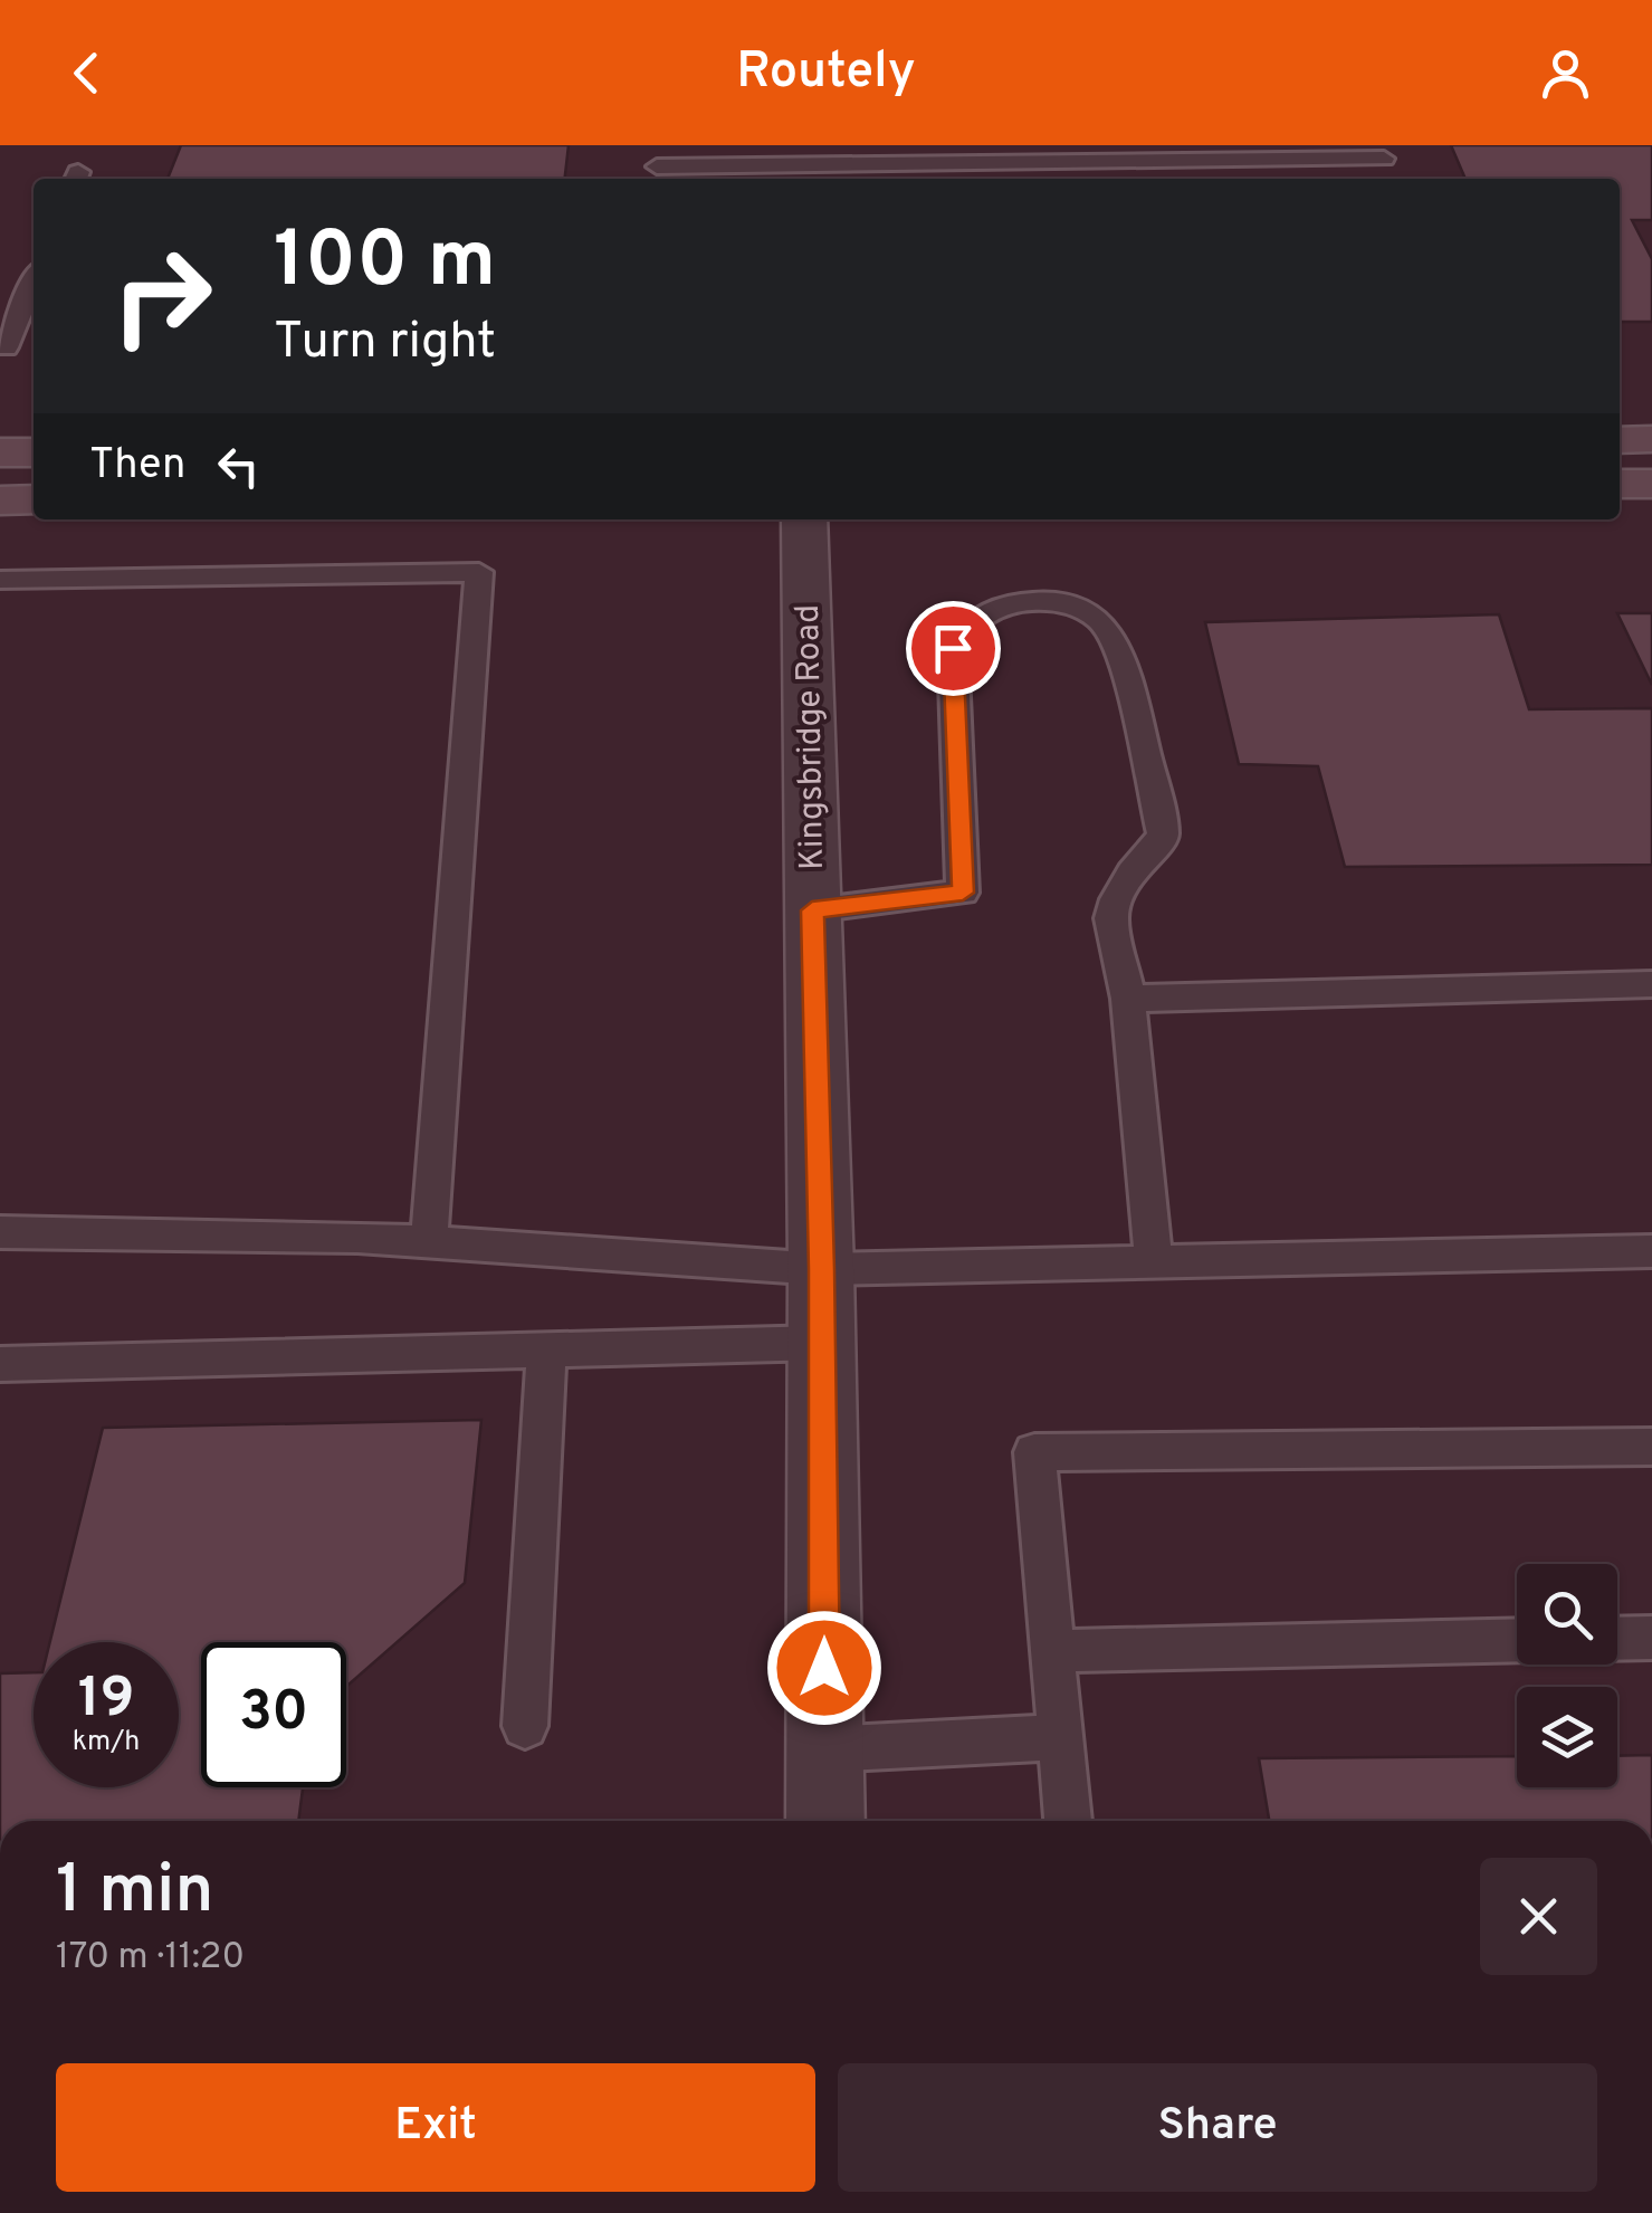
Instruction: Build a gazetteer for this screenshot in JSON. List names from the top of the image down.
{
  "streets": {
    "street": ["Kingsbridge Road"]
  },
  "page": {
    "header": "Routely",
    "turn": ["100 m", "Turn right"],
    "then": "Then",
    "speed": "19 km/h",
    "limit": "30",
    "heading": ["1 min", "170 m · 11:20"],
    "buttons": ["Exit", "Share"]
  }
}
